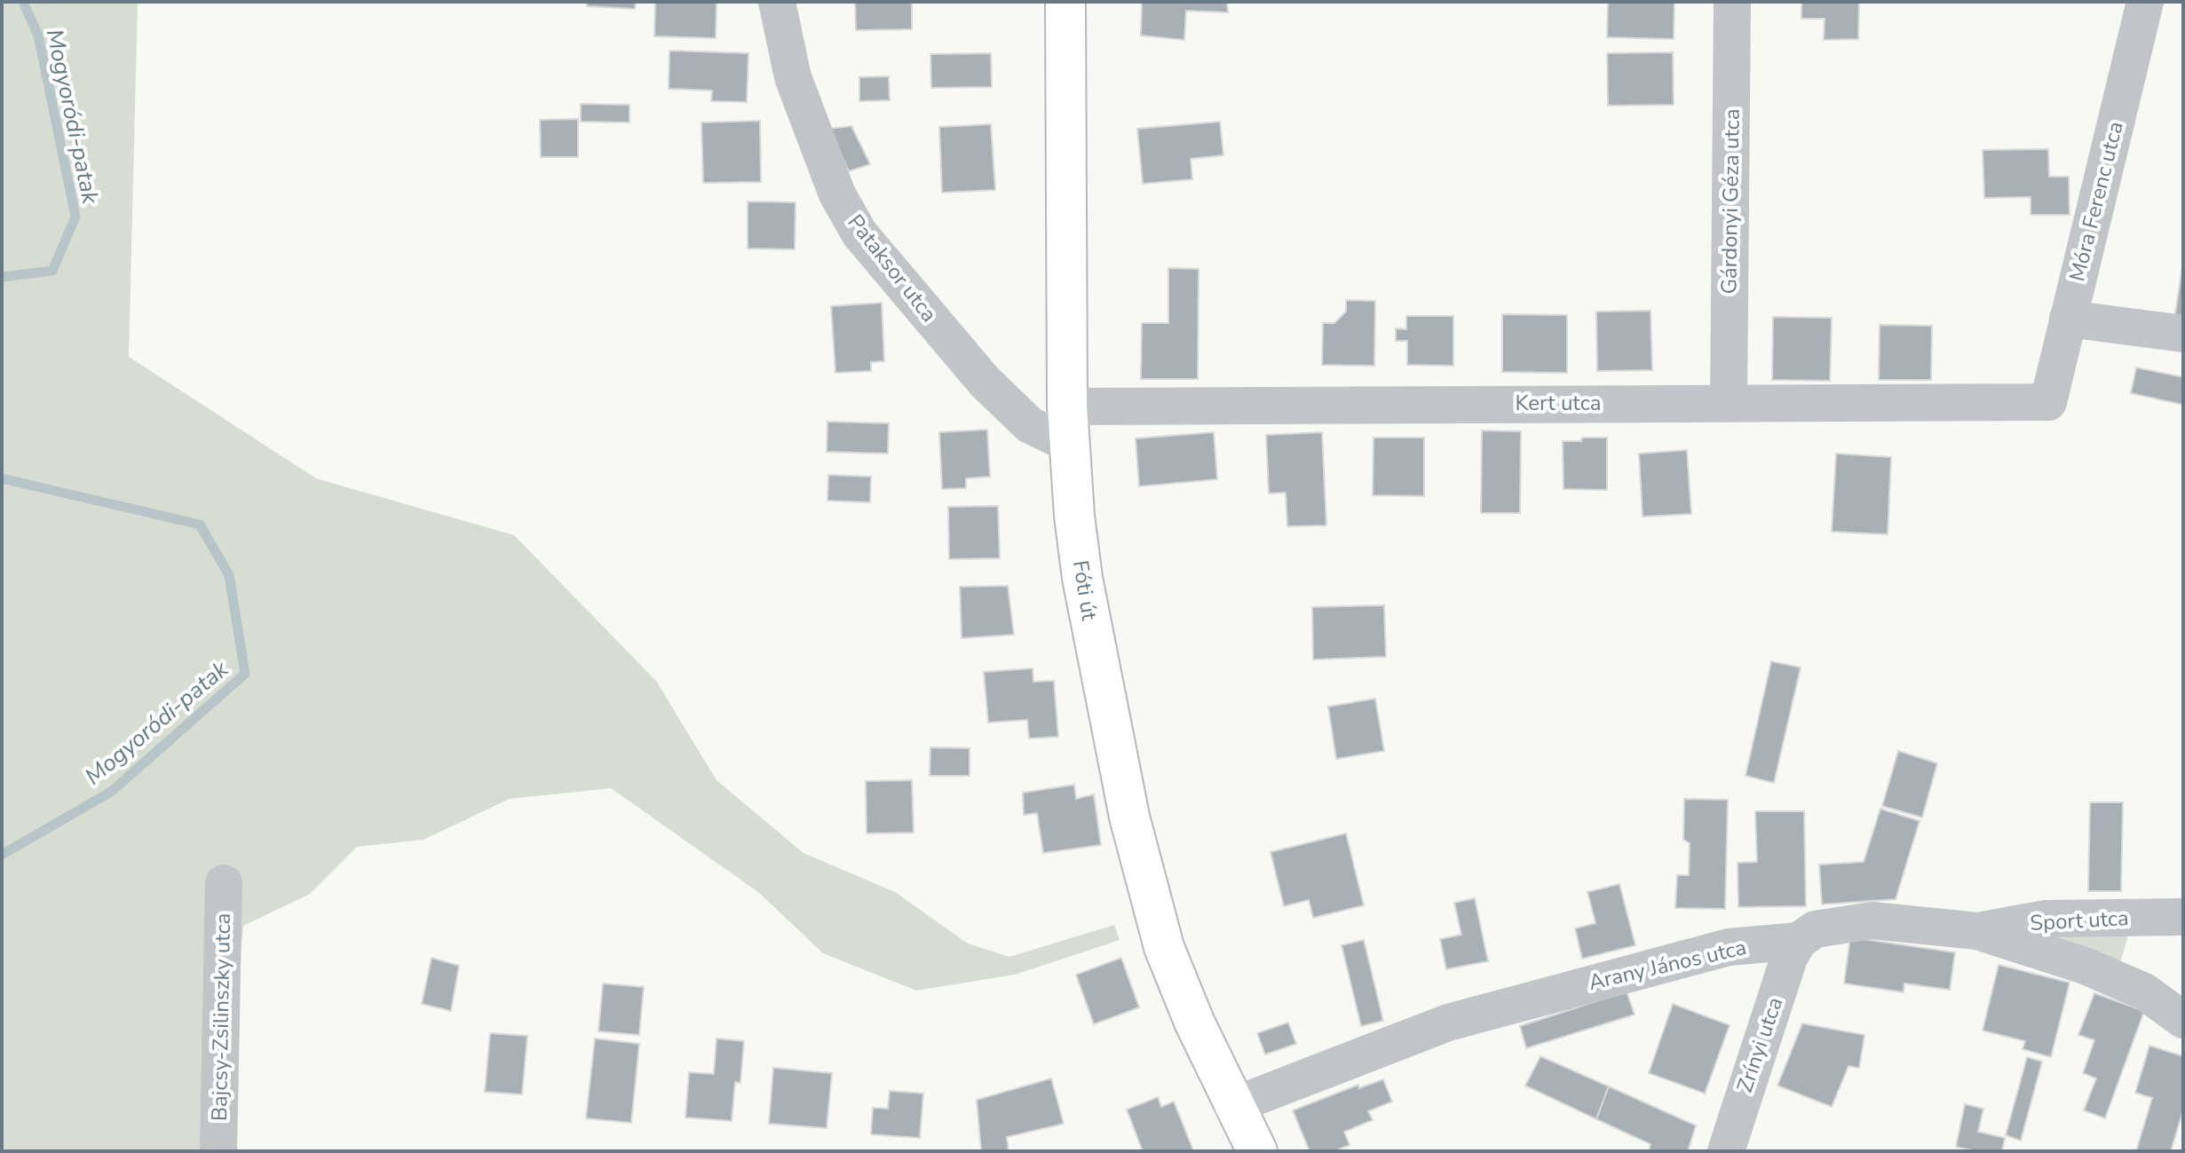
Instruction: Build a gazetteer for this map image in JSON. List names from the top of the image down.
{
  "streets": {
    "main road": ["Fóti út"],
    "street": [
      "Gárdonyi Géza utca",
      "Móra Ferenc utca",
      "Pataksor utca",
      "Kert utca",
      "Sport utca",
      "Arany János utca",
      "Bajcsy-Zsilinszky utca",
      "Zrínyi utca"
    ]
  },
  "crossings": [
    ["Gárdonyi Géza utca", "Kert utca"],
    ["Móra Ferenc utca", "Kert utca"],
    ["Pataksor utca", "Kert utca"],
    ["Pataksor utca", "Fóti út"],
    ["Kert utca", "Fóti út"],
    ["Fóti út", "Arany János utca"],
    ["Sport utca", "Arany János utca"],
    ["Arany János utca", "Zrínyi utca"]
  ],
  "water": ["Mogyoródi-patak"]
}
